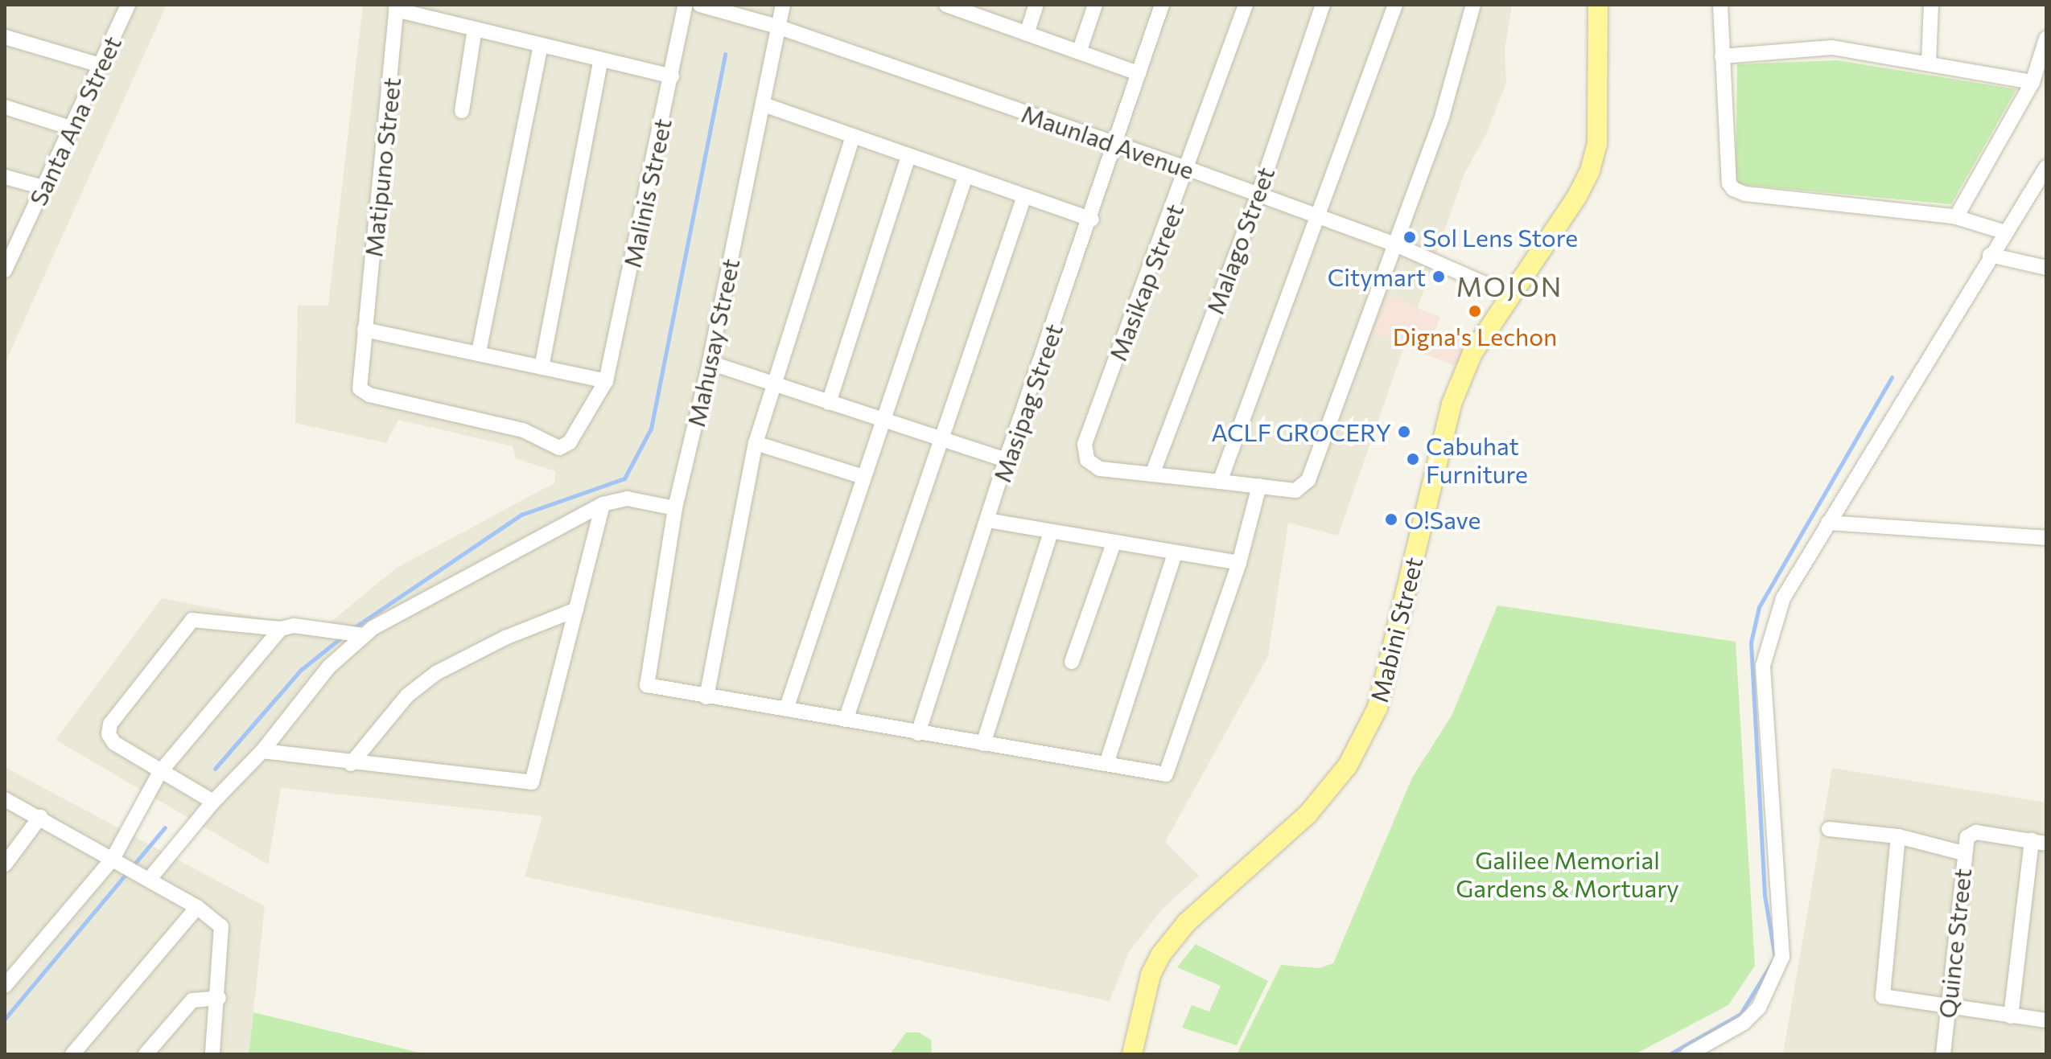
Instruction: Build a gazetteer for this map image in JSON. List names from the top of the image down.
{
  "streets": {
    "main road": ["Mabini Street"],
    "street": [
      "Santa Ana Street",
      "Maunlad Avenue",
      "Matipuno Street",
      "Malinis Street",
      "Malago Street",
      "Masikap Street",
      "Mahusay Street",
      "Masipag Street",
      "Quince Street"
    ]
  },
  "crossings": [
    ["Maunlad Avenue", "Malago Street"],
    ["Maunlad Avenue", "Masikap Street"],
    ["Maunlad Avenue", "Mahusay Street"],
    ["Maunlad Avenue", "Masipag Street"],
    ["Maunlad Avenue", "Mabini Street"],
    ["Matipuno Street", "Malinis Street"],
    ["Malago Street", "Masikap Street"]
  ],
  "districts": ["MOJON"],
  "parks": ["Galilee Memorial Gardens & Mortuary"],
  "places": [
    "Sol Lens Store",
    "Citymart",
    "Digna's Lechon",
    "ACLF GROCERY",
    "Cabuhat Furniture",
    "O!Save"
  ]
}
